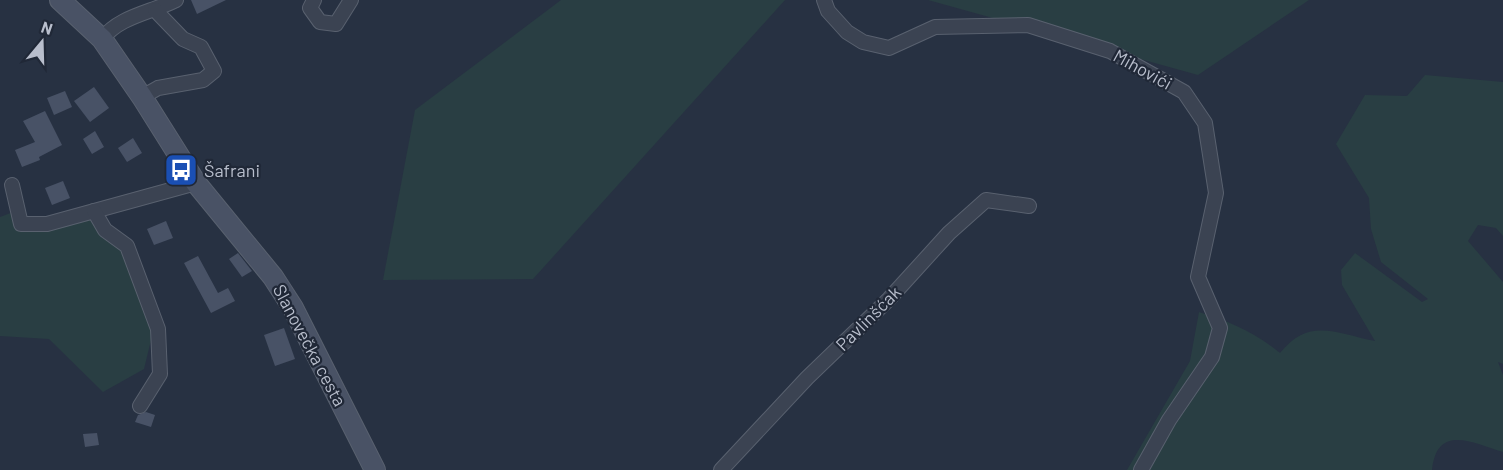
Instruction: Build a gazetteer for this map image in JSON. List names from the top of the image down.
{
  "streets": {
    "street": ["Mihovići", "Pavlinšćak", "Slanovečka cesta"]
  },
  "places": {
    "bus stop": ["Šafrani"]
  },
  "north": "top"
}
